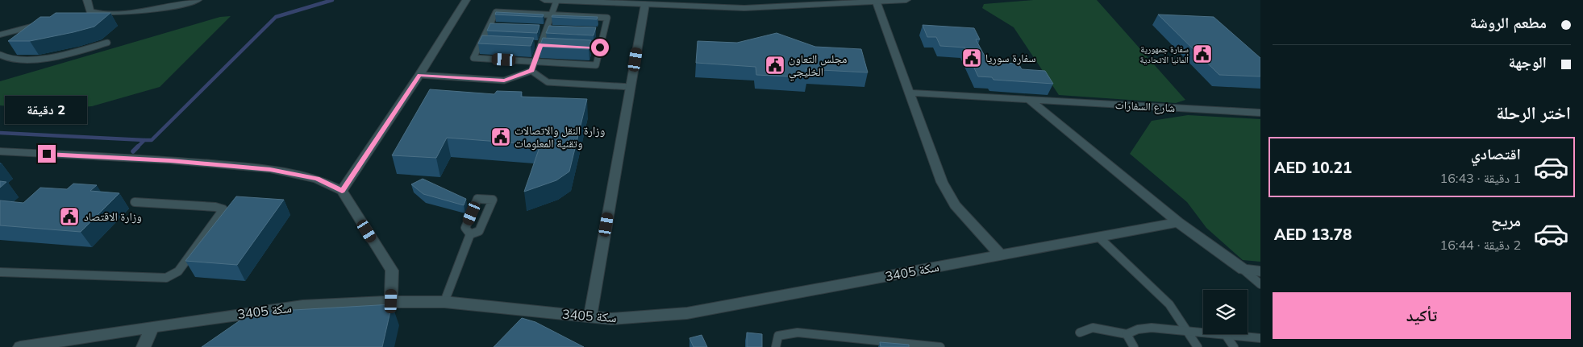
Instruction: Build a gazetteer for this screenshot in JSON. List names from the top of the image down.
{
  "streets": {
    "street": ["شارع السفارات", "سكة 3405"]
  },
  "places": {
    "public building": [
      "سفارة جمهورية ألمانيا الاتحادية",
      "سفارة سوريا",
      "مجلس التعاون الخليجي",
      "وزارة النقل والاتصالات وتقنية المعلومات",
      "وزارة الاقتصاد"
    ]
  },
  "page": {
    "banner": ["مطعم الروشة", "الوجهة"],
    "heading": "اختر الرحلة",
    "bubble": "2 دقيقة",
    "list": [
      {
        "name": "اقتصادي",
        "note": "1 دقيقة · 16:43",
        "value": "AED 10.21"
      },
      {
        "name": "مريح",
        "note": "2 دقيقة · 16:44",
        "value": "AED 13.78"
      }
    ],
    "buttons": "تأكيد"
  }
}
